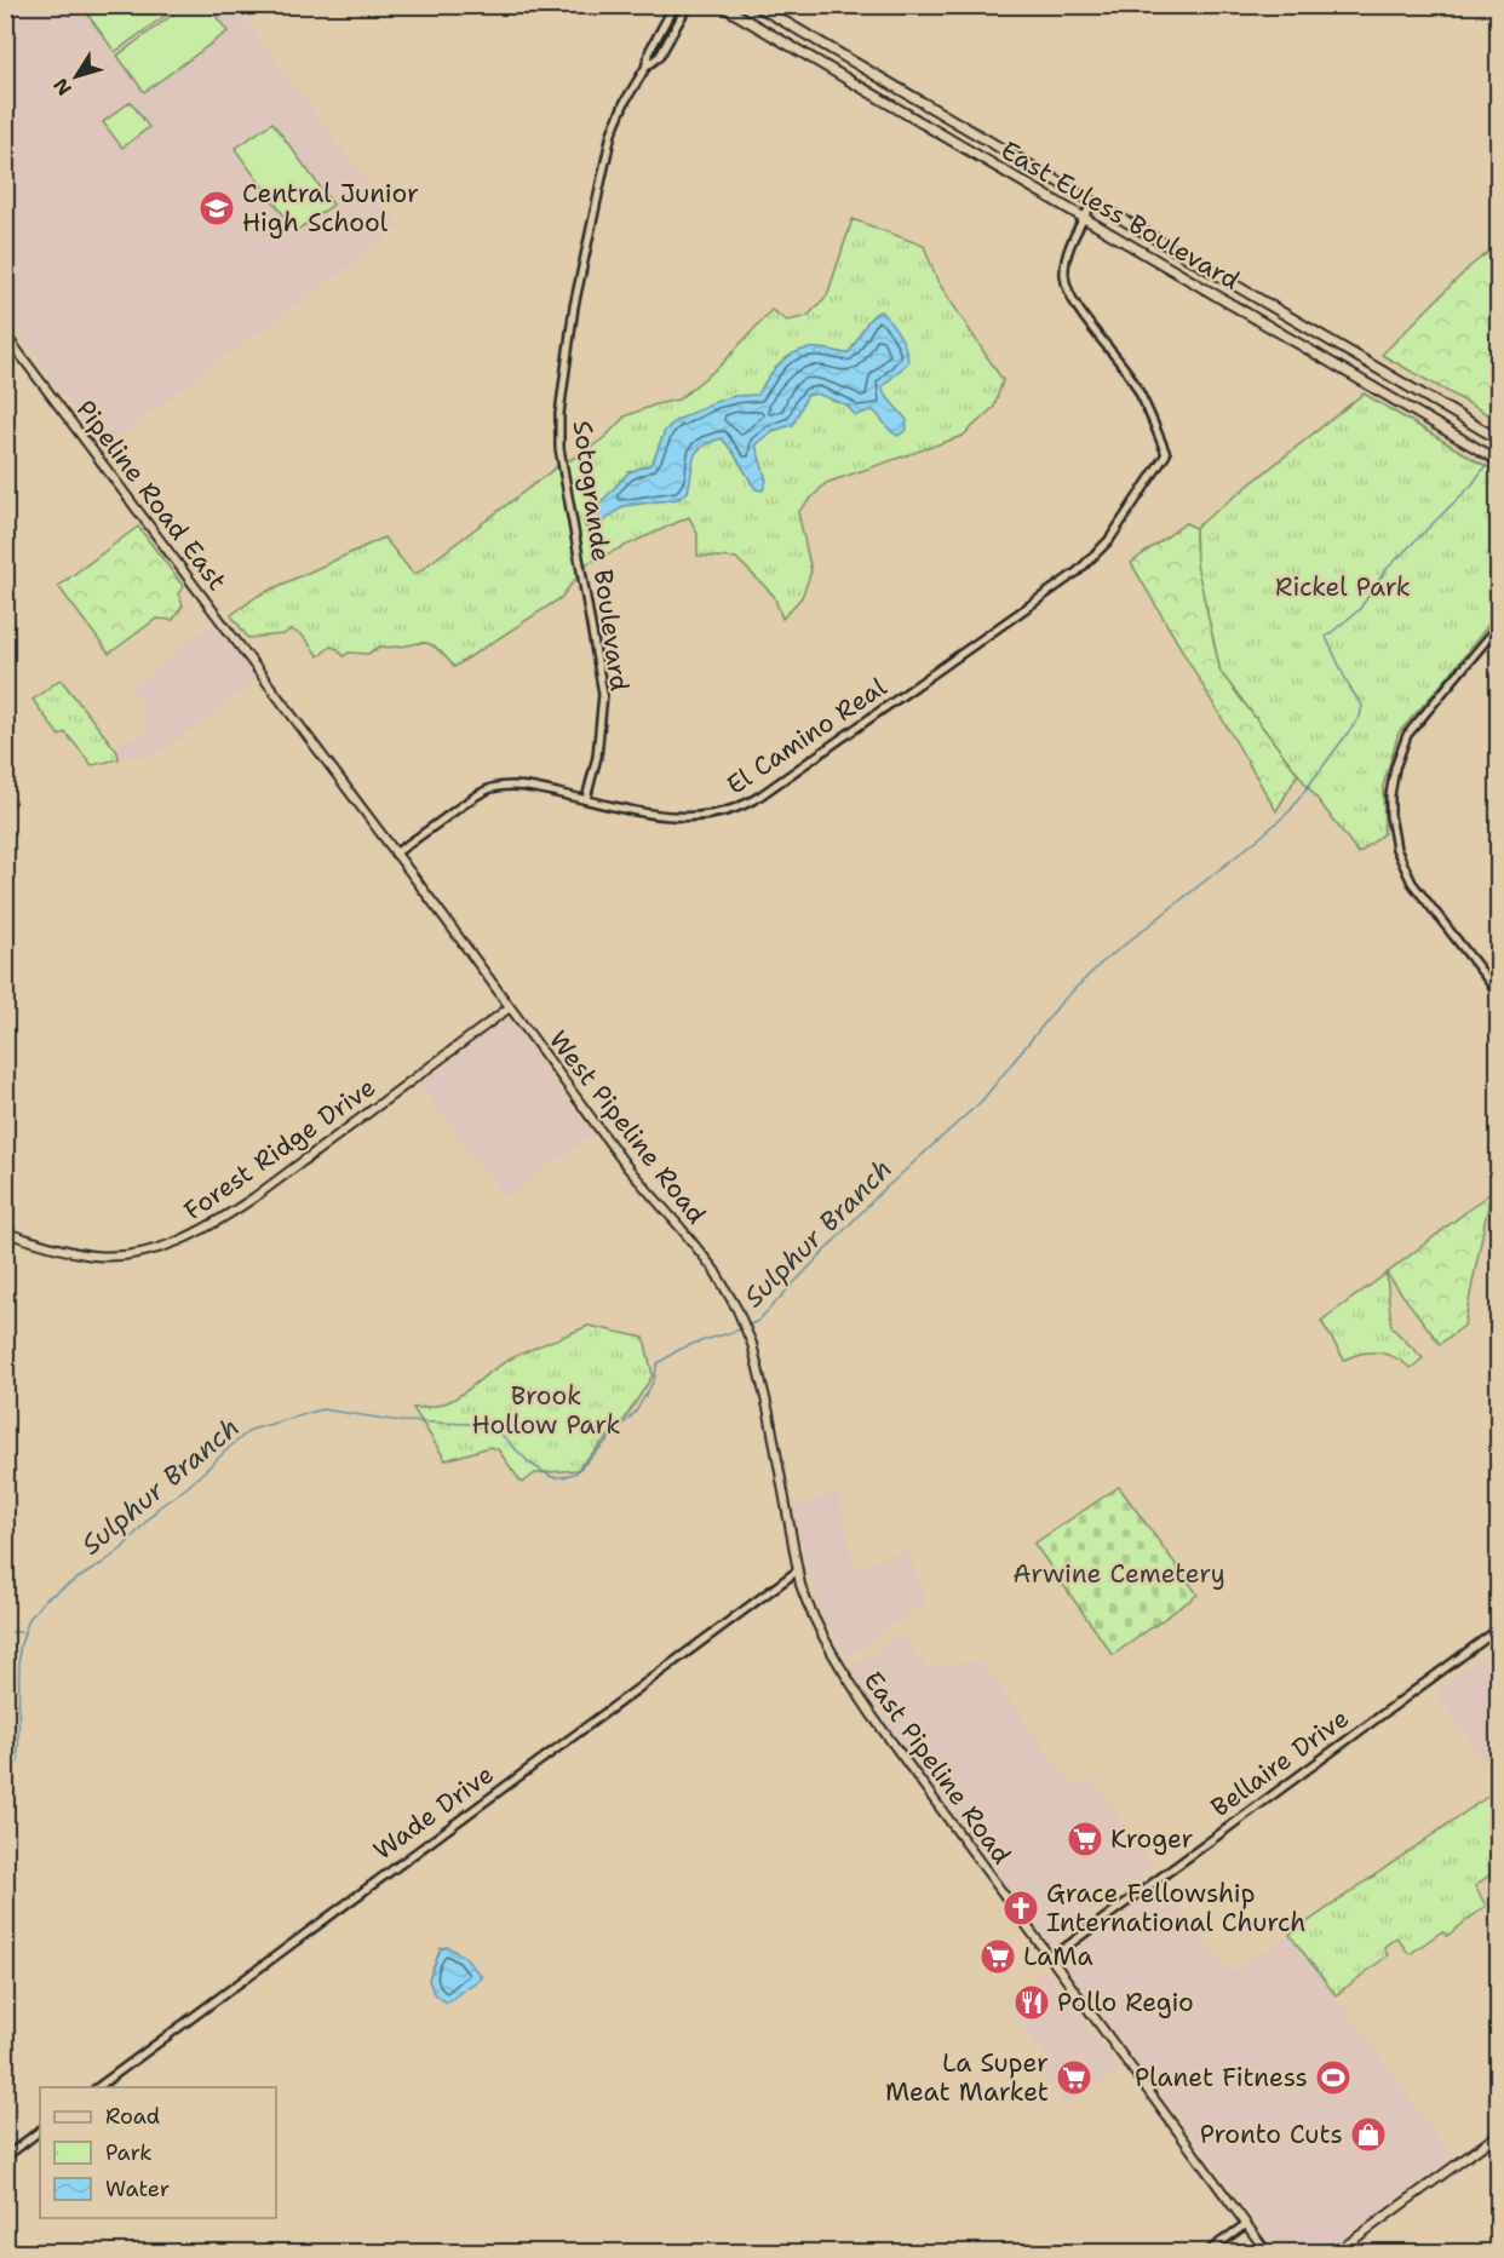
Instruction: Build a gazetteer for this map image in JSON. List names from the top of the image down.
{
  "streets": {
    "main road": [
      "East Euless Boulevard",
      "Pipeline Road East",
      "West Pipeline Road",
      "Forest Ridge Drive",
      "East Pipeline Road"
    ],
    "street": [
      "Sotogrande Boulevard",
      "El Camino Real",
      "Bellaire Drive",
      "Wade Drive"
    ]
  },
  "crossings": [
    ["East Euless Boulevard", "El Camino Real"],
    ["Pipeline Road East", "West Pipeline Road"],
    ["Sotogrande Boulevard", "El Camino Real"],
    ["El Camino Real", "West Pipeline Road"],
    ["West Pipeline Road", "Forest Ridge Drive"],
    ["West Pipeline Road", "East Pipeline Road"],
    ["West Pipeline Road", "Wade Drive"],
    ["Bellaire Drive", "East Pipeline Road"]
  ],
  "water": ["Sulphur Branch"],
  "parks": ["Rickel Park", "Brook Hollow Park", "Arwine Cemetery"],
  "places": {
    "school or university": ["Central Junior High School"],
    "supermarket": ["Kroger", "LaMa", "La Super Meat Market"],
    "church": ["Grace Fellowship International Church"],
    "restaurant": ["Pollo Regio"],
    "sports": ["Planet Fitness"],
    "shop": ["Pronto Cuts"]
  },
  "legend": ["Road", "Park", "Water"],
  "north": "bottom left"
}
